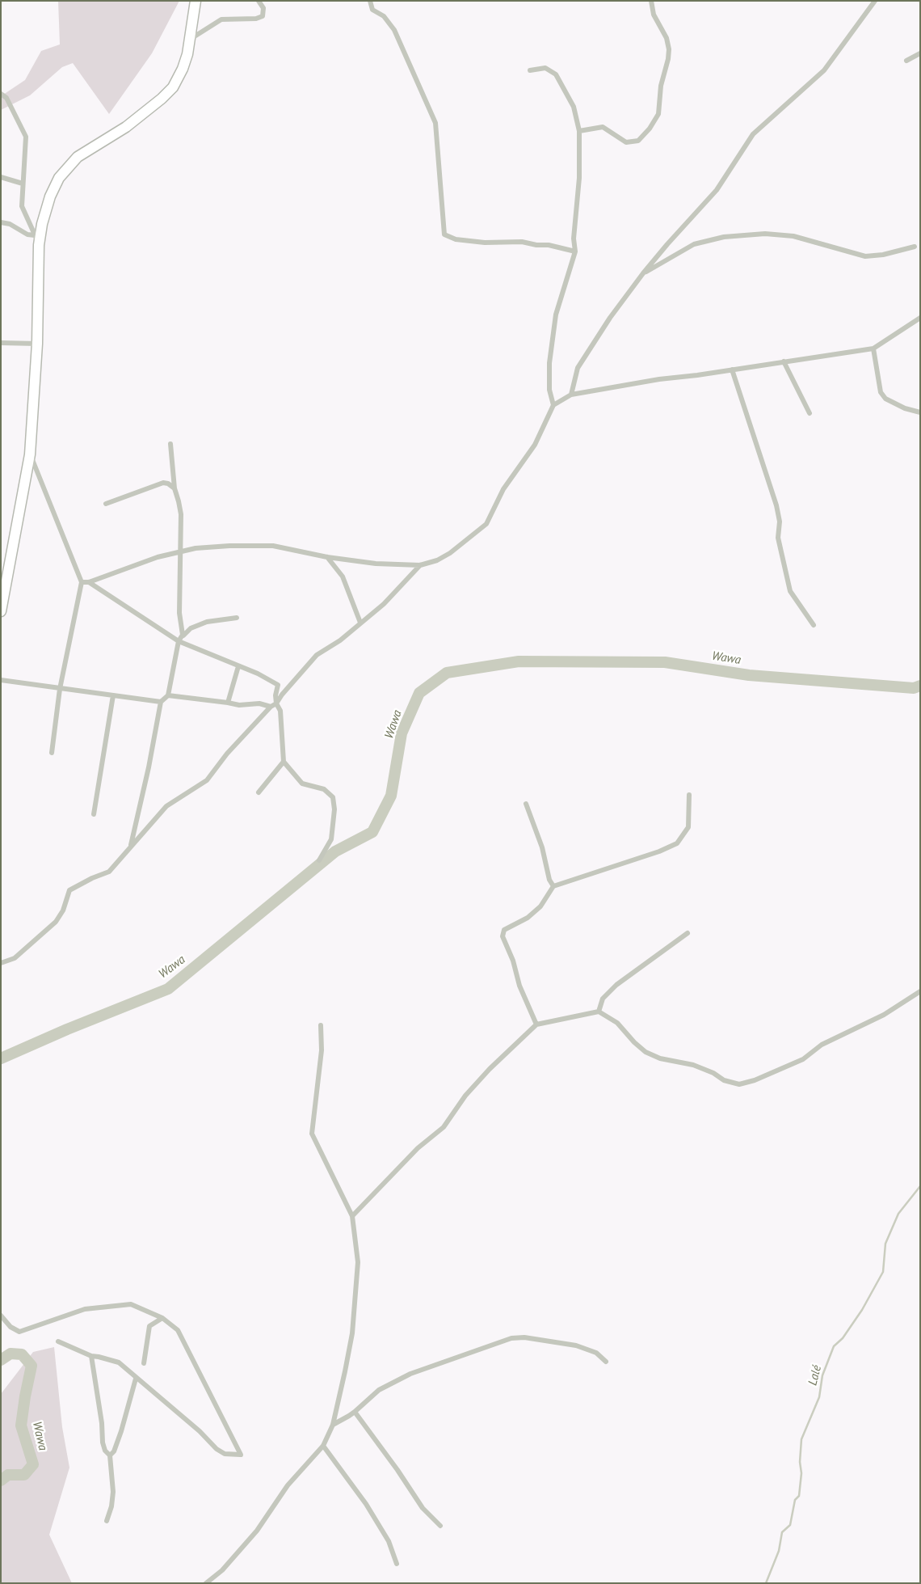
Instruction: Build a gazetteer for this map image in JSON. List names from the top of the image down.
{
  "water": ["Wawa", "Lalé"]
}
